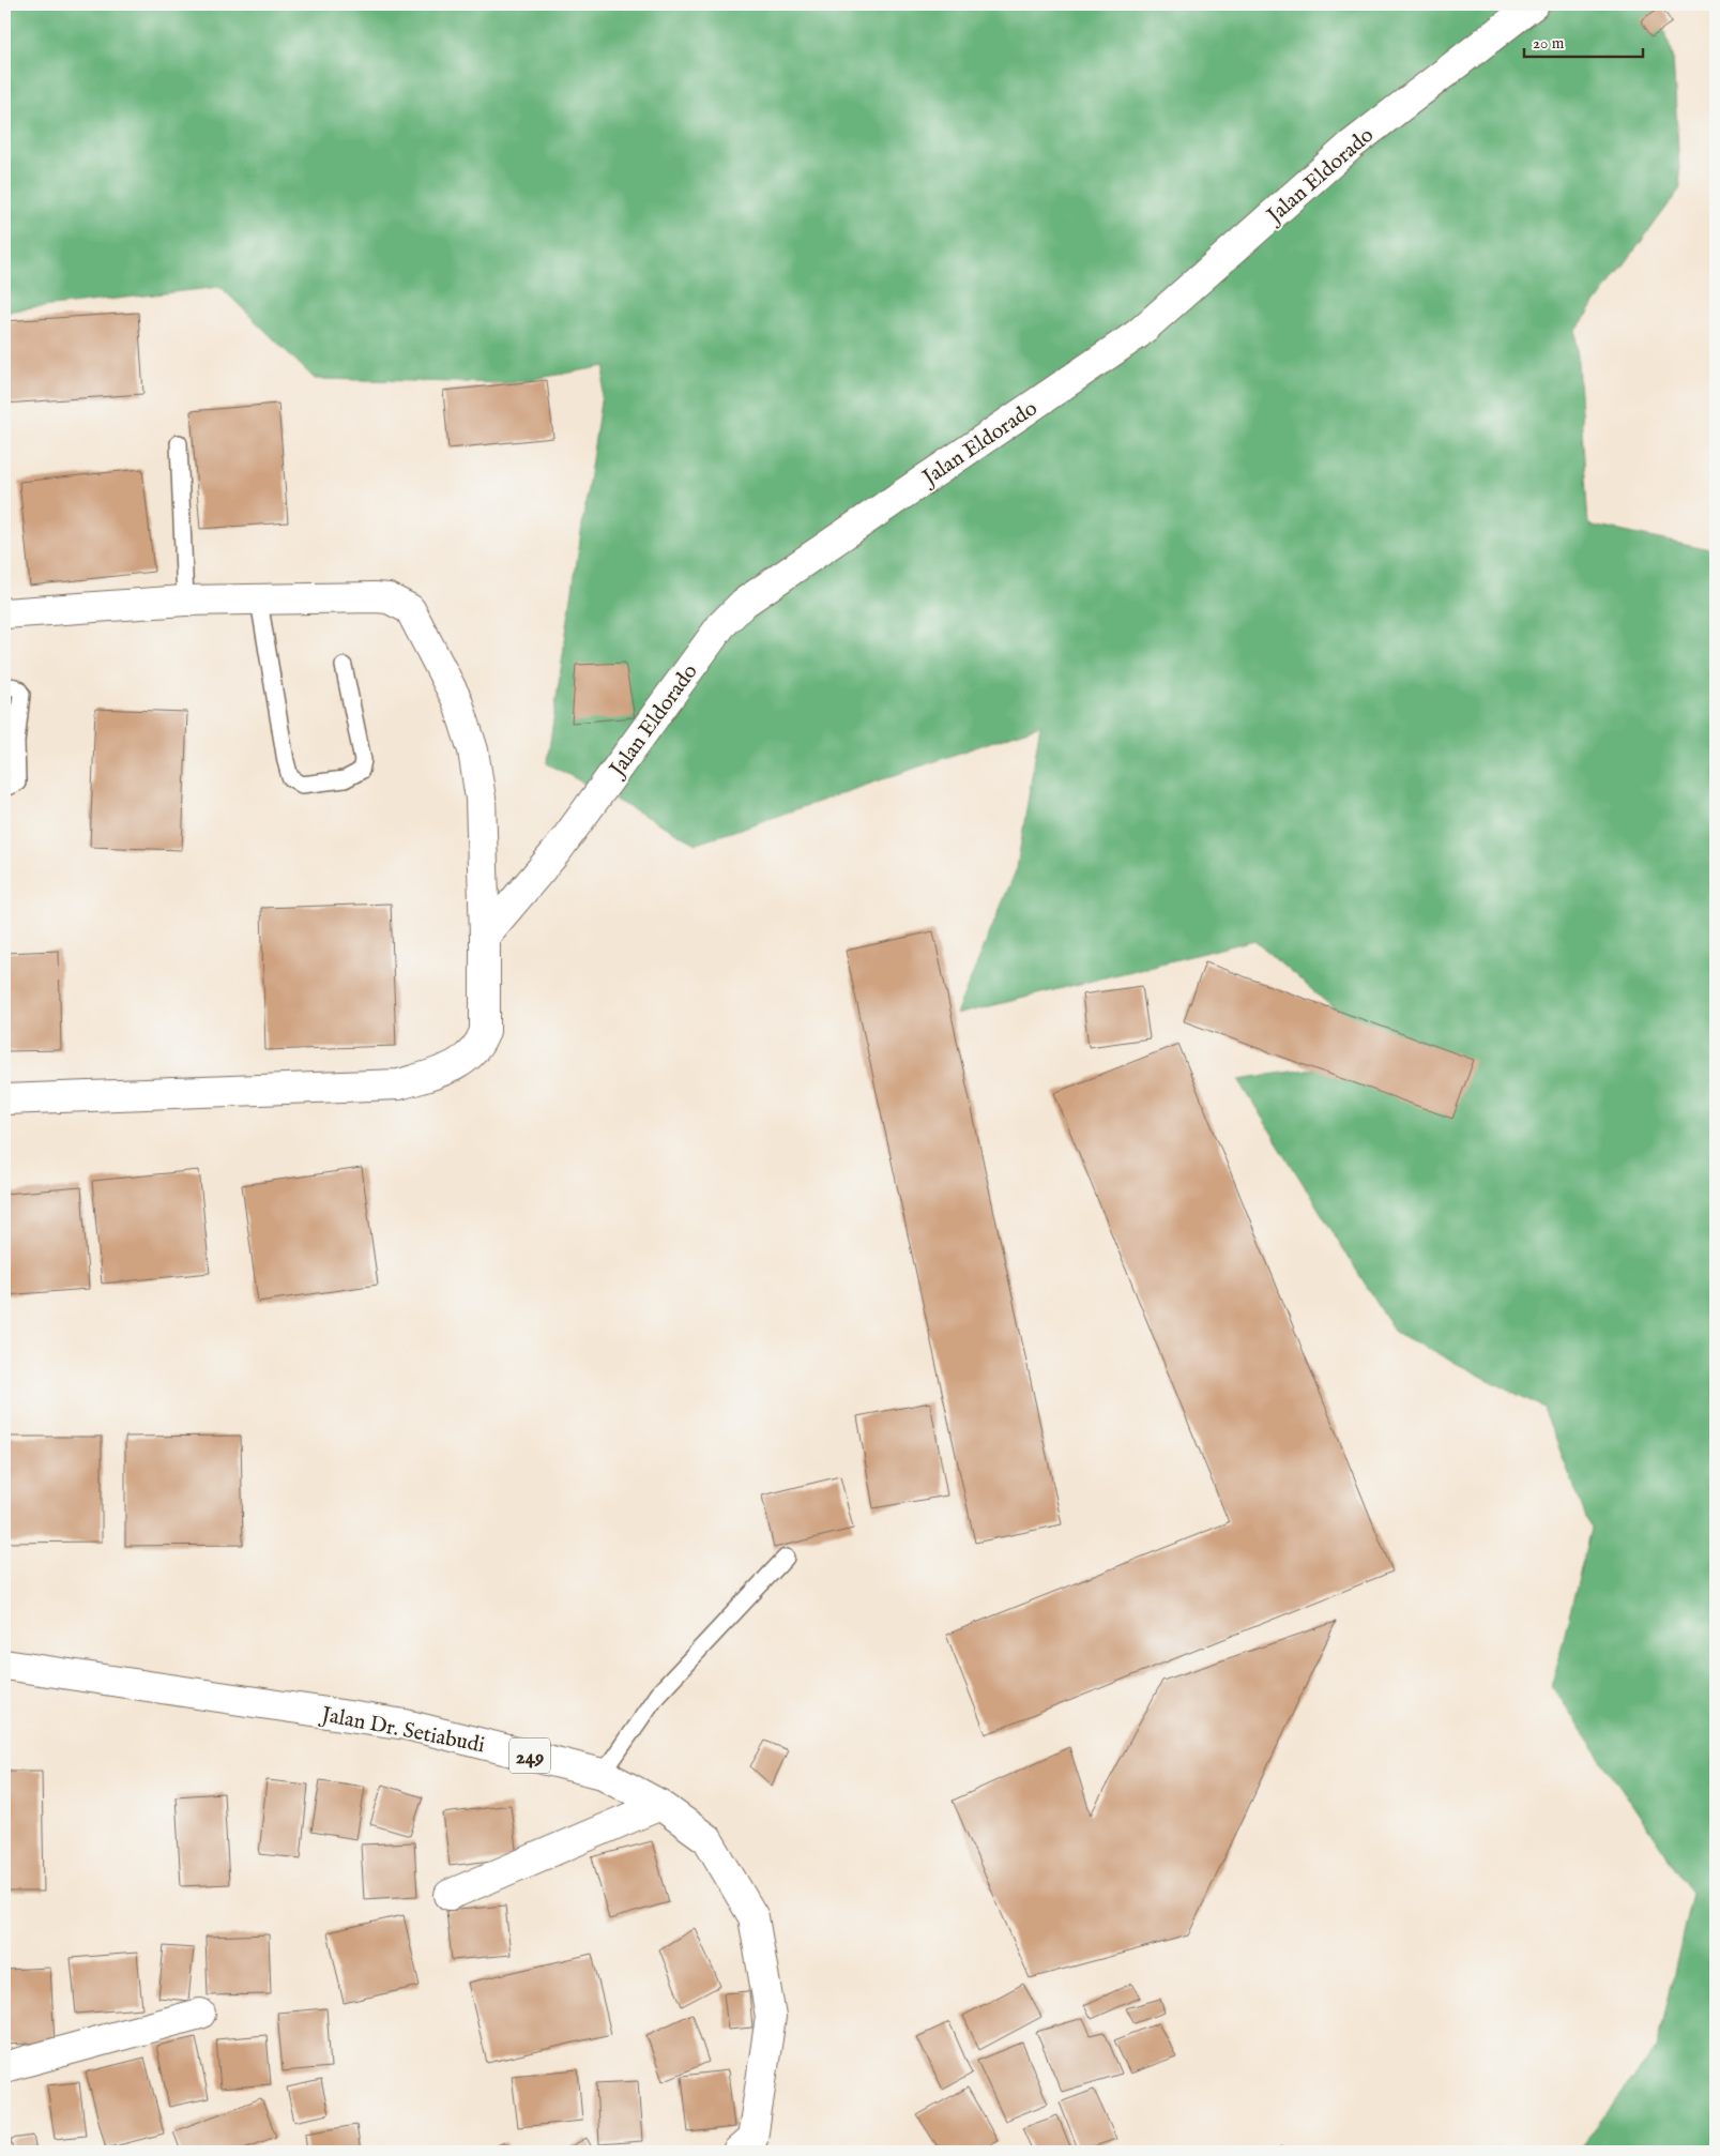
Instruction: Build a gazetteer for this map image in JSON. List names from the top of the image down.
{
  "streets": {
    "street": ["Jalan Eldorado", "Jalan Dr. Setiabudi", "249"]
  },
  "scale_bar": "20 m"
}
